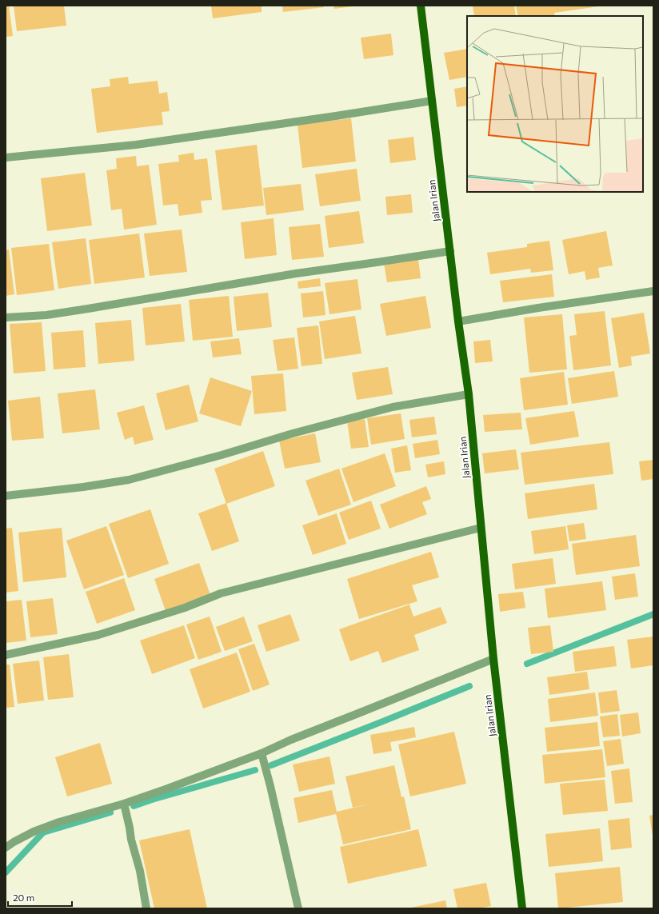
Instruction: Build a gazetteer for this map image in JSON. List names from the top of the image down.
{
  "streets": {
    "main road": ["Jalan Irian"]
  },
  "scale_bar": "20 m"
}
